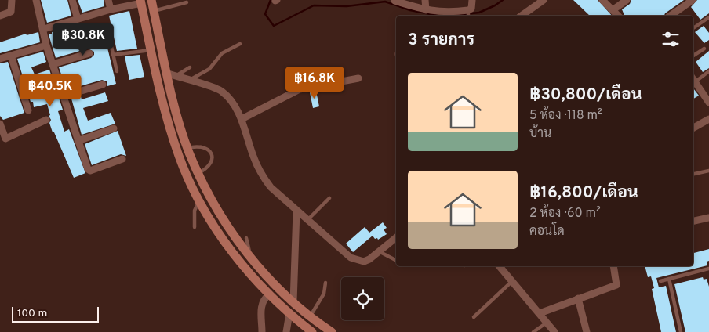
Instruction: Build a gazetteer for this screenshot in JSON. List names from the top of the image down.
{
  "scale_bar": "100 m",
  "page": {
    "heading": "3 รายการ",
    "price": ["฿30.8K", "฿16.8K", "฿40.5K"],
    "list": [
      {
        "name": "฿30,800/เดือน",
        "note": "5 ห้อง · 118 m² · บ้าน"
      },
      {
        "name": "฿16,800/เดือน",
        "note": "2 ห้อง · 60 m² · คอนโด"
      }
    ],
    "scale": "100 m"
  }
}
